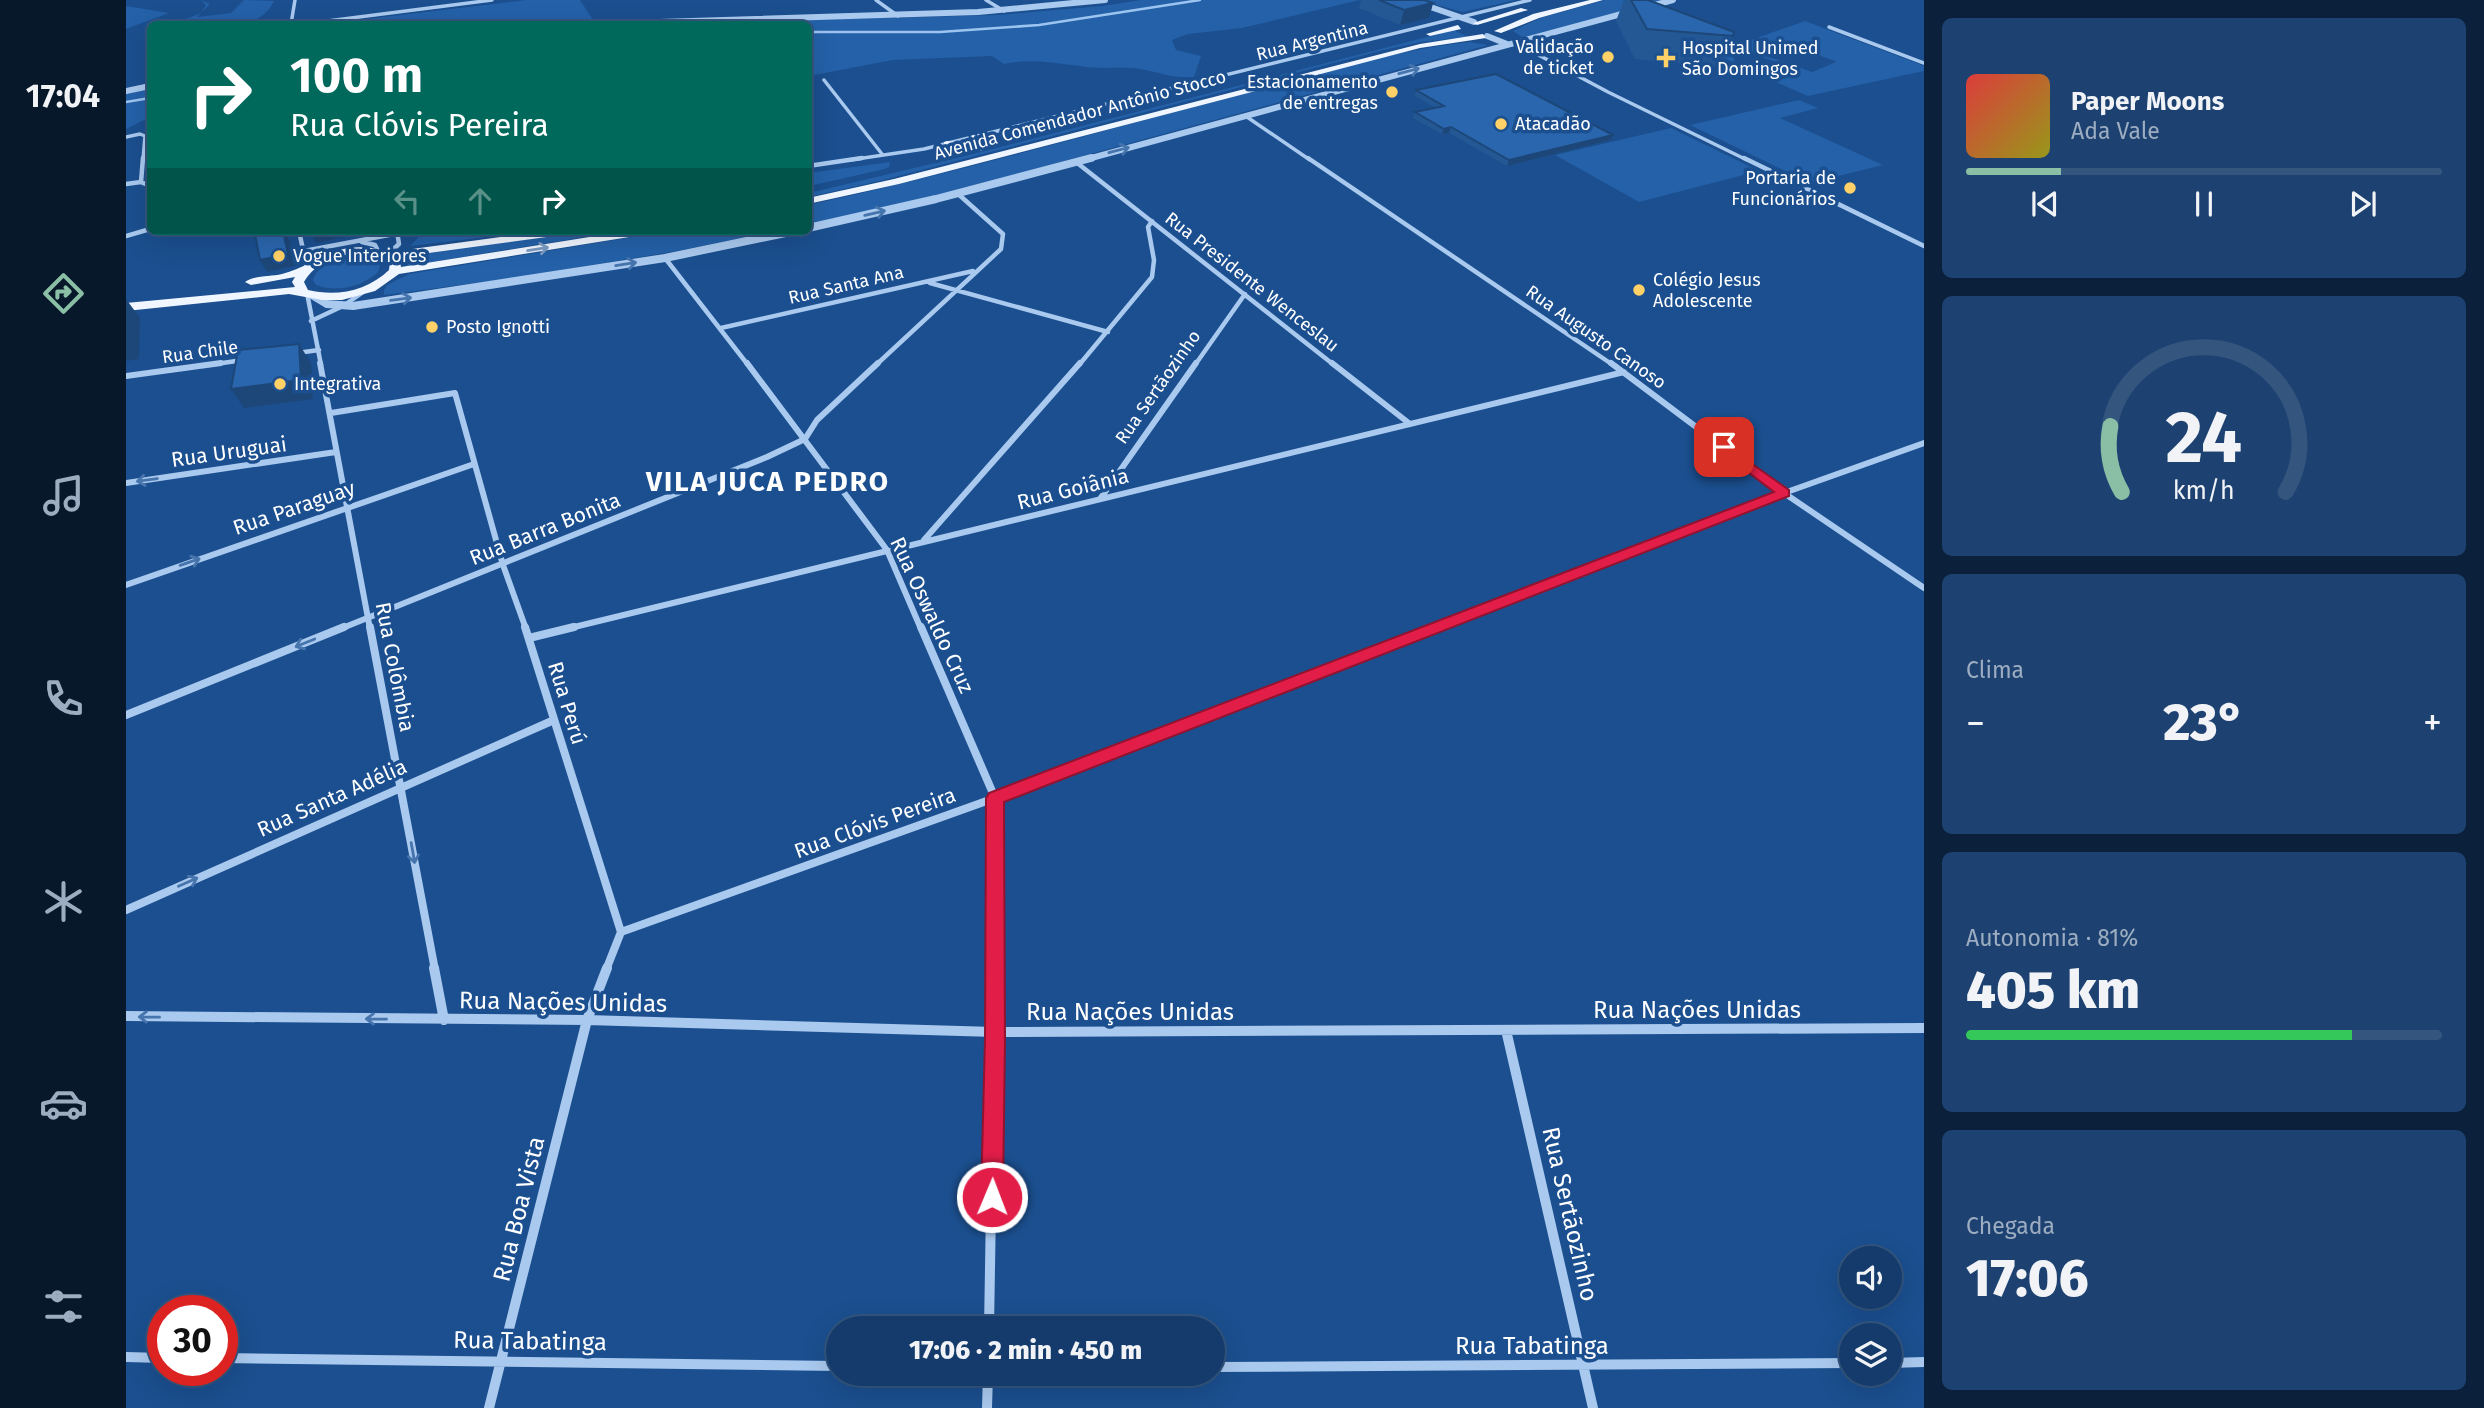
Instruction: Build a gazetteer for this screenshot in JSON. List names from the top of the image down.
{
  "streets": {
    "main road": ["Avenida Comendador Antônio Stocco"],
    "street": [
      "Rua Argentina",
      "Rua Presidente Wenceslau",
      "Rua Santa Ana",
      "Rua Augusto Canoso",
      "Rua Chile",
      "Rua Sertãozinho",
      "Rua Uruguai",
      "Rua Goiânia",
      "Rua Paraguay",
      "Rua Barra Bonita",
      "Rua Oswaldo Cruz",
      "Rua Colômbia",
      "Rua Perú",
      "Rua Santa Adélia",
      "Rua Clóvis Pereira",
      "Rua Nações Unidas",
      "Rua Boa Vista",
      "Rua Tabatinga"
    ]
  },
  "crossings": [
    ["Rua Argentina", "Avenida Comendador Antônio Stocco"],
    ["Rua Presidente Wenceslau", "Rua Sertãozinho"],
    ["Rua Presidente Wenceslau", "Rua Goiânia"],
    ["Rua Santa Ana", "Rua Barra Bonita"],
    ["Rua Santa Ana", "Rua Oswaldo Cruz"],
    ["Rua Augusto Canoso", "Rua Goiânia"],
    ["Rua Augusto Canoso", "Rua Clóvis Pereira"],
    ["Rua Sertãozinho", "Rua Goiânia"],
    ["Rua Sertãozinho", "Rua Nações Unidas"],
    ["Rua Sertãozinho", "Rua Tabatinga"],
    ["Rua Uruguai", "Rua Colômbia"],
    ["Rua Goiânia", "Rua Oswaldo Cruz"],
    ["Rua Goiânia", "Rua Perú"],
    ["Rua Paraguay", "Rua Colômbia"],
    ["Rua Paraguay", "Rua Perú"],
    ["Rua Barra Bonita", "Rua Oswaldo Cruz"],
    ["Rua Barra Bonita", "Rua Colômbia"],
    ["Rua Barra Bonita", "Rua Perú"],
    ["Rua Oswaldo Cruz", "Rua Clóvis Pereira"],
    ["Rua Colômbia", "Rua Perú"],
    ["Rua Colômbia", "Rua Santa Adélia"],
    ["Rua Colômbia", "Rua Nações Unidas"],
    ["Rua Perú", "Rua Santa Adélia"],
    ["Rua Perú", "Rua Clóvis Pereira"],
    ["Rua Nações Unidas", "Rua Boa Vista"],
    ["Rua Boa Vista", "Rua Tabatinga"]
  ],
  "one_way": ["Rua Uruguai", "Rua Paraguay", "Rua Santa Adélia"],
  "districts": ["VILA JUCA PEDRO"],
  "places": {
    "other": [
      "Validação de ticket",
      "Estacionamento de entregas",
      "Atacadão",
      "Portaria de Funcionários",
      "Vogue Interiores",
      "Colégio Jesus Adolescente",
      "Posto Ignotti",
      "Integrativa"
    ],
    "health": ["Hospital Unimed São Domingos"]
  },
  "page": {
    "tabs": "17:04",
    "turn": ["100 m", "Rua Clóvis Pereira"],
    "song": ["Paper Moons", "Ada Vale"],
    "tile": [
      "Clima",
      ["Autonomia · 81%", "405 km"],
      ["Chegada", "17:06"]
    ],
    "heat": ["−", "23°", "+"],
    "limit": "30",
    "trip": "17:06 · 2 min · 450 m",
    "gauge": ["24", "km/h"]
  }
}
